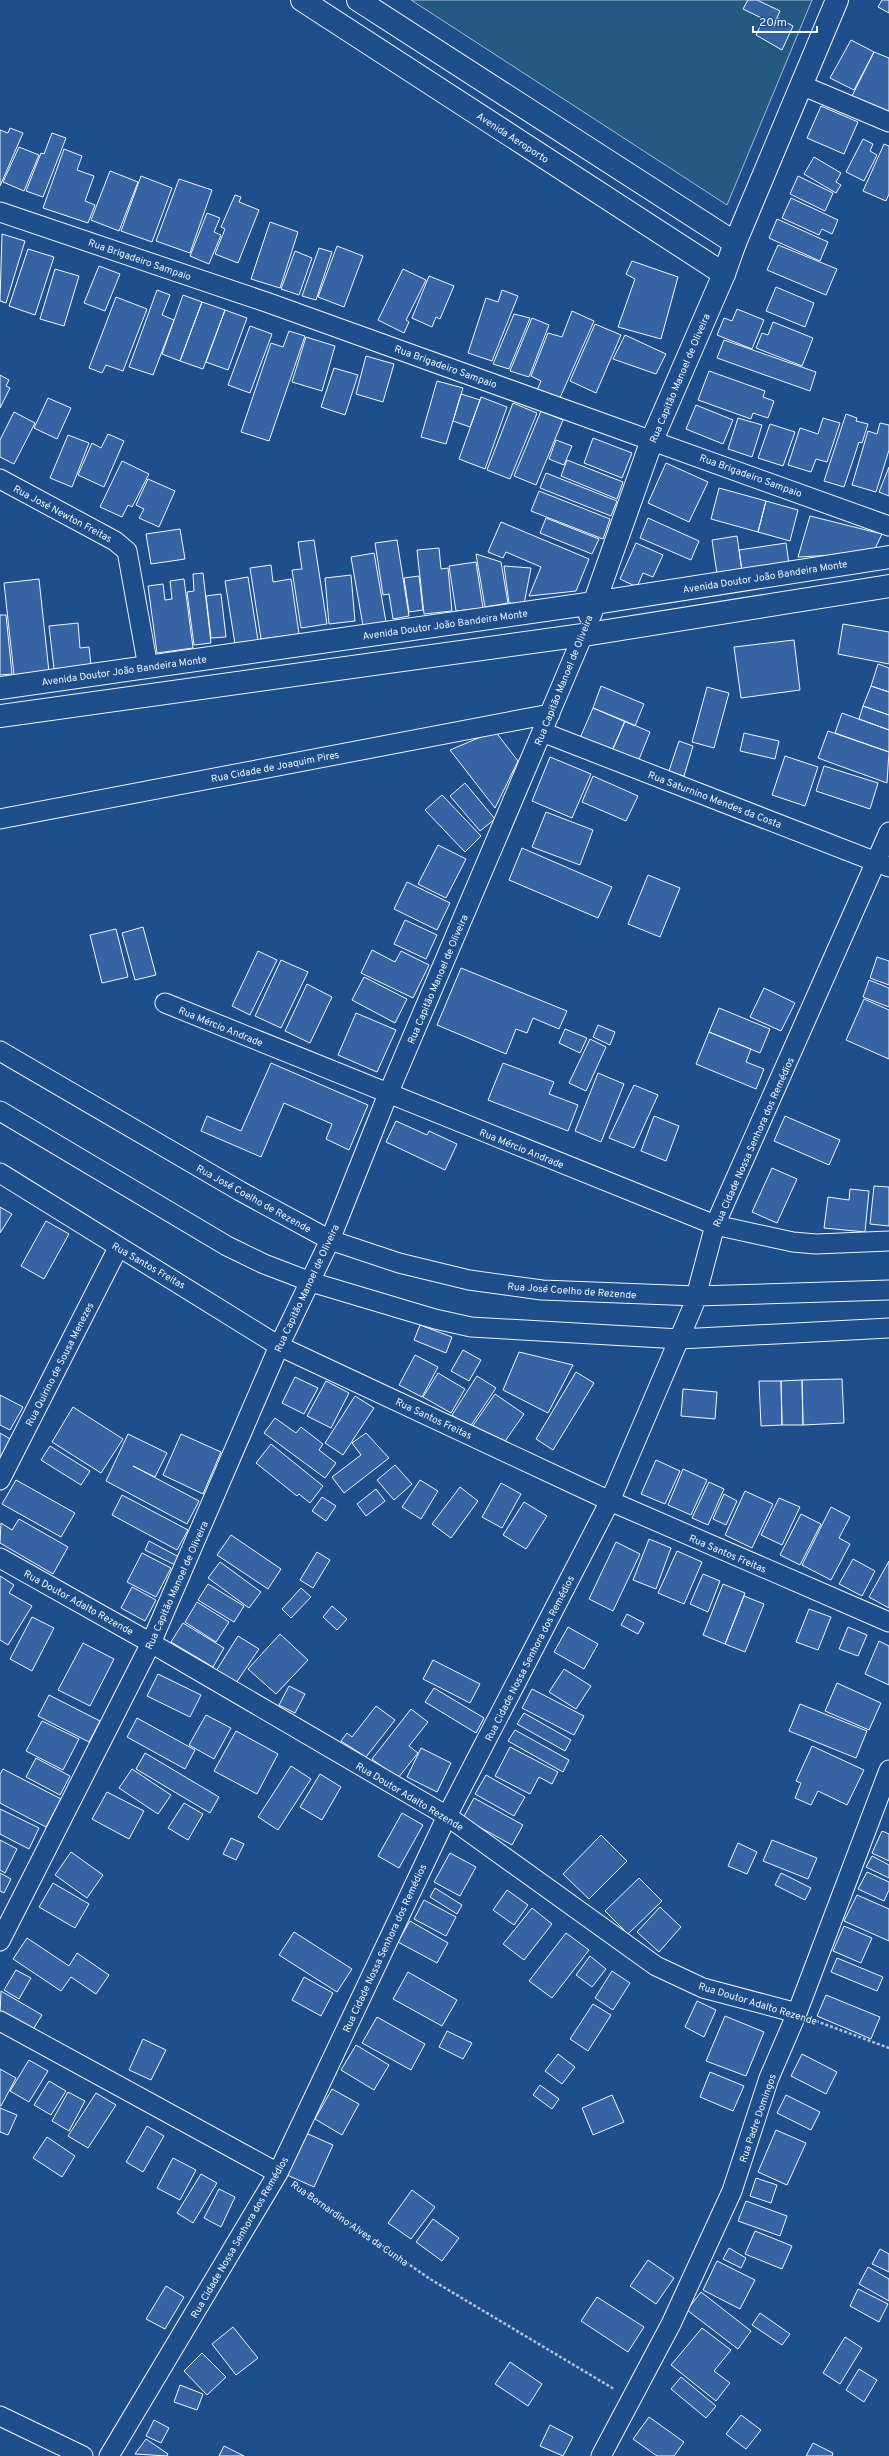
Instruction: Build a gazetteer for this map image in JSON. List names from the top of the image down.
{
  "streets": {
    "main road": ["Avenida Aeroporto", "Rua Capitão Manoel de Oliveira", "Avenida Doutor João Bandeira Monte"],
    "street": [
      "Rua Brigadeiro Sampaio",
      "Rua José Newton Freitas",
      "Rua Cidade de Joaquim Pires",
      "Rua Saturnino Mendes da Costa",
      "Rua Mércio Andrade",
      "Rua Cidade Nossa Senhora dos Remédios",
      "Rua José Coelho de Rezende",
      "Rua Santos Freitas",
      "Rua Quirino de Sousa Menezes",
      "Rua Doutor Adalto Rezende",
      "Rua Padre Domingos"
    ],
    "path": ["Rua Bernardino Alves da Cunha"]
  },
  "crossings": [
    ["Avenida Aeroporto", "Rua Capitão Manoel de Oliveira"],
    ["Rua Brigadeiro Sampaio", "Rua Capitão Manoel de Oliveira"],
    ["Rua Capitão Manoel de Oliveira", "Avenida Doutor João Bandeira Monte"],
    ["Rua Capitão Manoel de Oliveira", "Rua Cidade de Joaquim Pires"],
    ["Rua Capitão Manoel de Oliveira", "Rua Saturnino Mendes da Costa"],
    ["Rua Capitão Manoel de Oliveira", "Rua Mércio Andrade"],
    ["Rua Capitão Manoel de Oliveira", "Rua José Coelho de Rezende"],
    ["Rua Capitão Manoel de Oliveira", "Rua Santos Freitas"],
    ["Rua Capitão Manoel de Oliveira", "Rua Doutor Adalto Rezende"],
    ["Rua José Newton Freitas", "Avenida Doutor João Bandeira Monte"],
    ["Rua Saturnino Mendes da Costa", "Rua Cidade Nossa Senhora dos Remédios"],
    ["Rua Mércio Andrade", "Rua Cidade Nossa Senhora dos Remédios"],
    ["Rua Cidade Nossa Senhora dos Remédios", "Rua José Coelho de Rezende"],
    ["Rua Cidade Nossa Senhora dos Remédios", "Rua Santos Freitas"],
    ["Rua Cidade Nossa Senhora dos Remédios", "Rua Doutor Adalto Rezende"],
    ["Rua Cidade Nossa Senhora dos Remédios", "Rua Bernardino Alves da Cunha"],
    ["Rua Santos Freitas", "Rua Quirino de Sousa Menezes"],
    ["Rua Doutor Adalto Rezende", "Rua Padre Domingos"],
    ["Rua Padre Domingos", "Rua Bernardino Alves da Cunha"]
  ],
  "scale_bar": "20 m"
}
